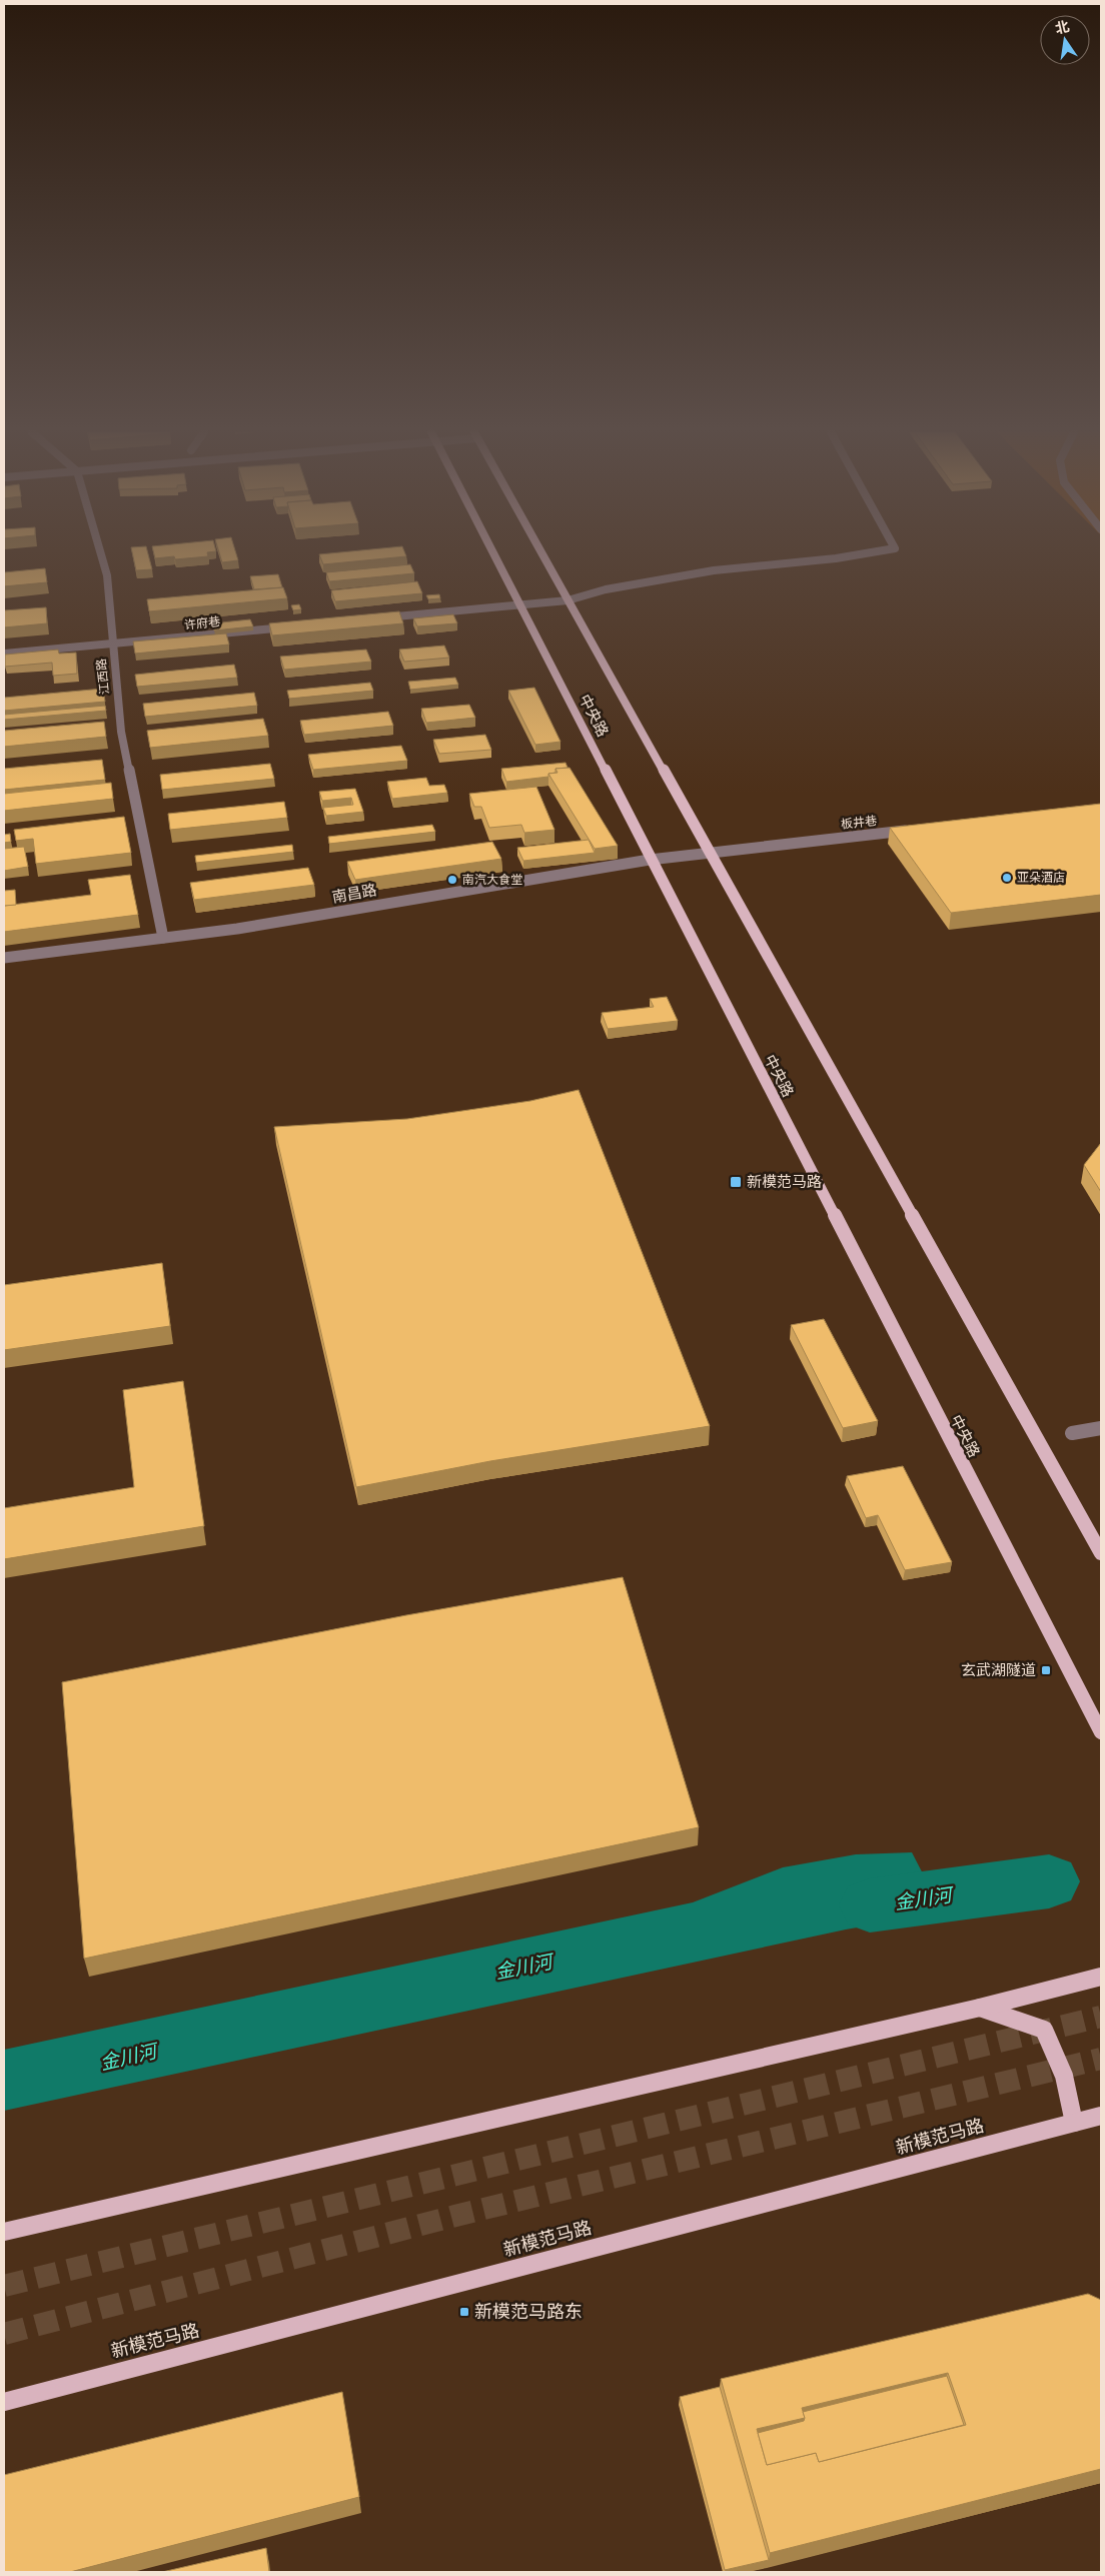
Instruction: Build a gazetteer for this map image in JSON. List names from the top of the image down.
{
  "streets": {
    "main road": ["中央路", "新模范马路"],
    "street": [
      "许府巷",
      "江西路",
      "板井巷",
      "南昌路"
    ]
  },
  "crossings": [
    ["许府巷", "江西路"],
    ["江西路", "南昌路"],
    ["中央路", "南昌路"],
    ["板井巷", "南昌路"]
  ],
  "water": ["金川河"],
  "places": {
    "other": ["亚朵酒店", "南汽大食堂"],
    "transit": ["新模范马路", "玄武湖隧道", "新模范马路东"]
  },
  "north": "top"
}
